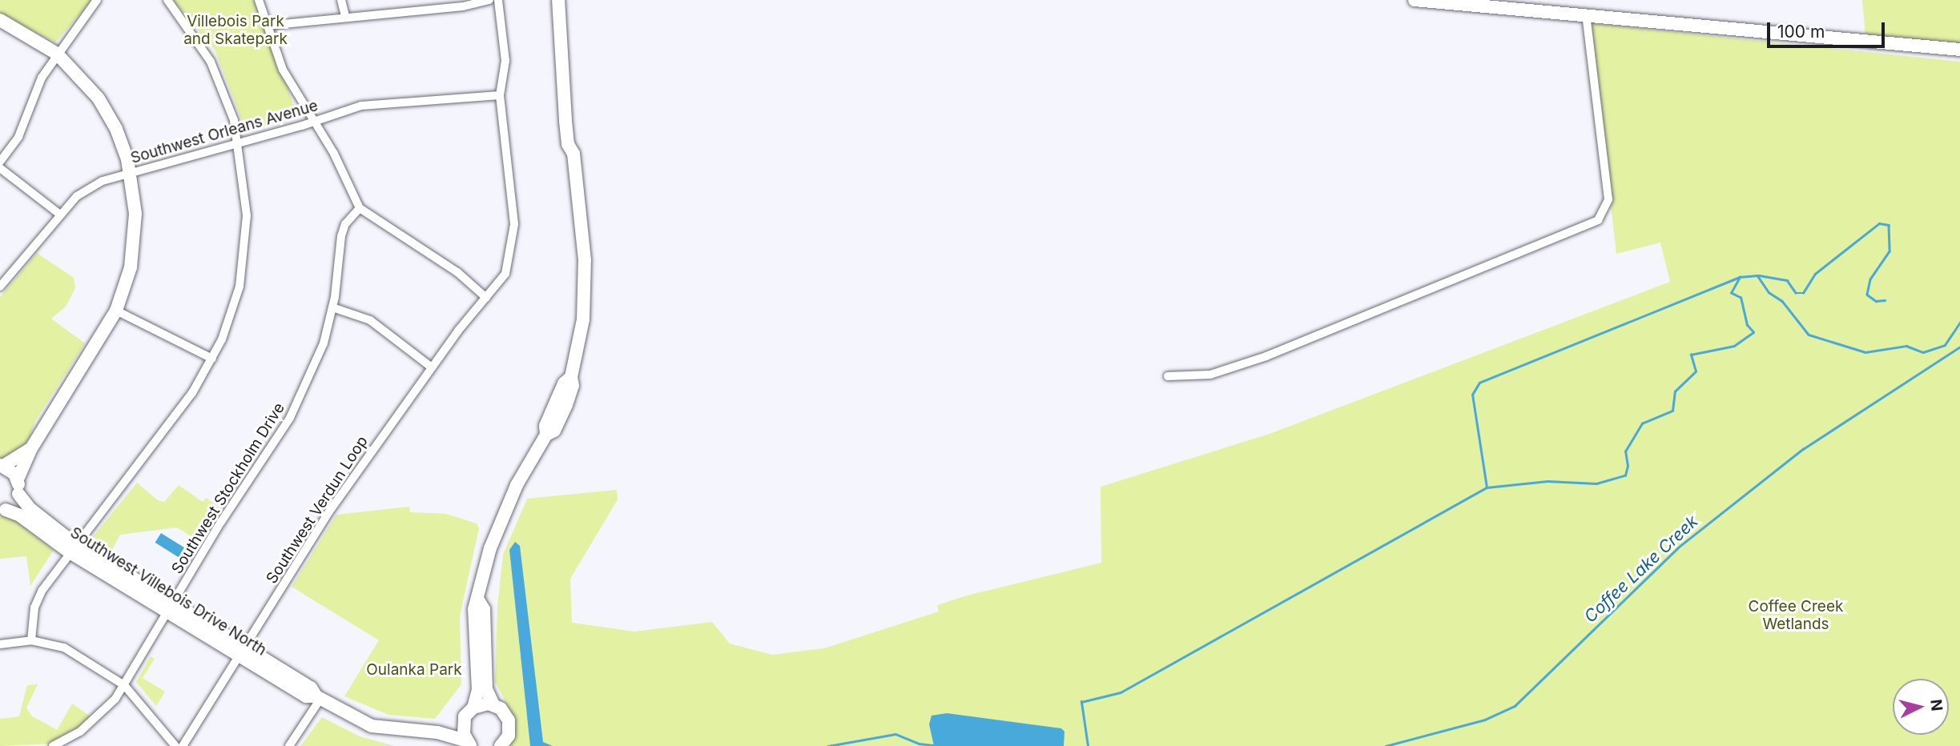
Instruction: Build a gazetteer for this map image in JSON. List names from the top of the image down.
{
  "streets": {
    "main road": ["Southwest Villebois Drive North"],
    "street": ["Southwest Orleans Avenue", "Southwest Stockholm Drive", "Southwest Verdun Loop"]
  },
  "crossings": [
    ["Southwest Orleans Avenue", "Southwest Verdun Loop"],
    ["Southwest Stockholm Drive", "Southwest Villebois Drive North"],
    ["Southwest Verdun Loop", "Southwest Villebois Drive North"]
  ],
  "water": ["Coffee Lake Creek"],
  "parks": ["Villebois Park and Skatepark", "Coffee Creek Wetlands", "Oulanka Park"],
  "scale_bar": "100 m",
  "north": "right"
}
